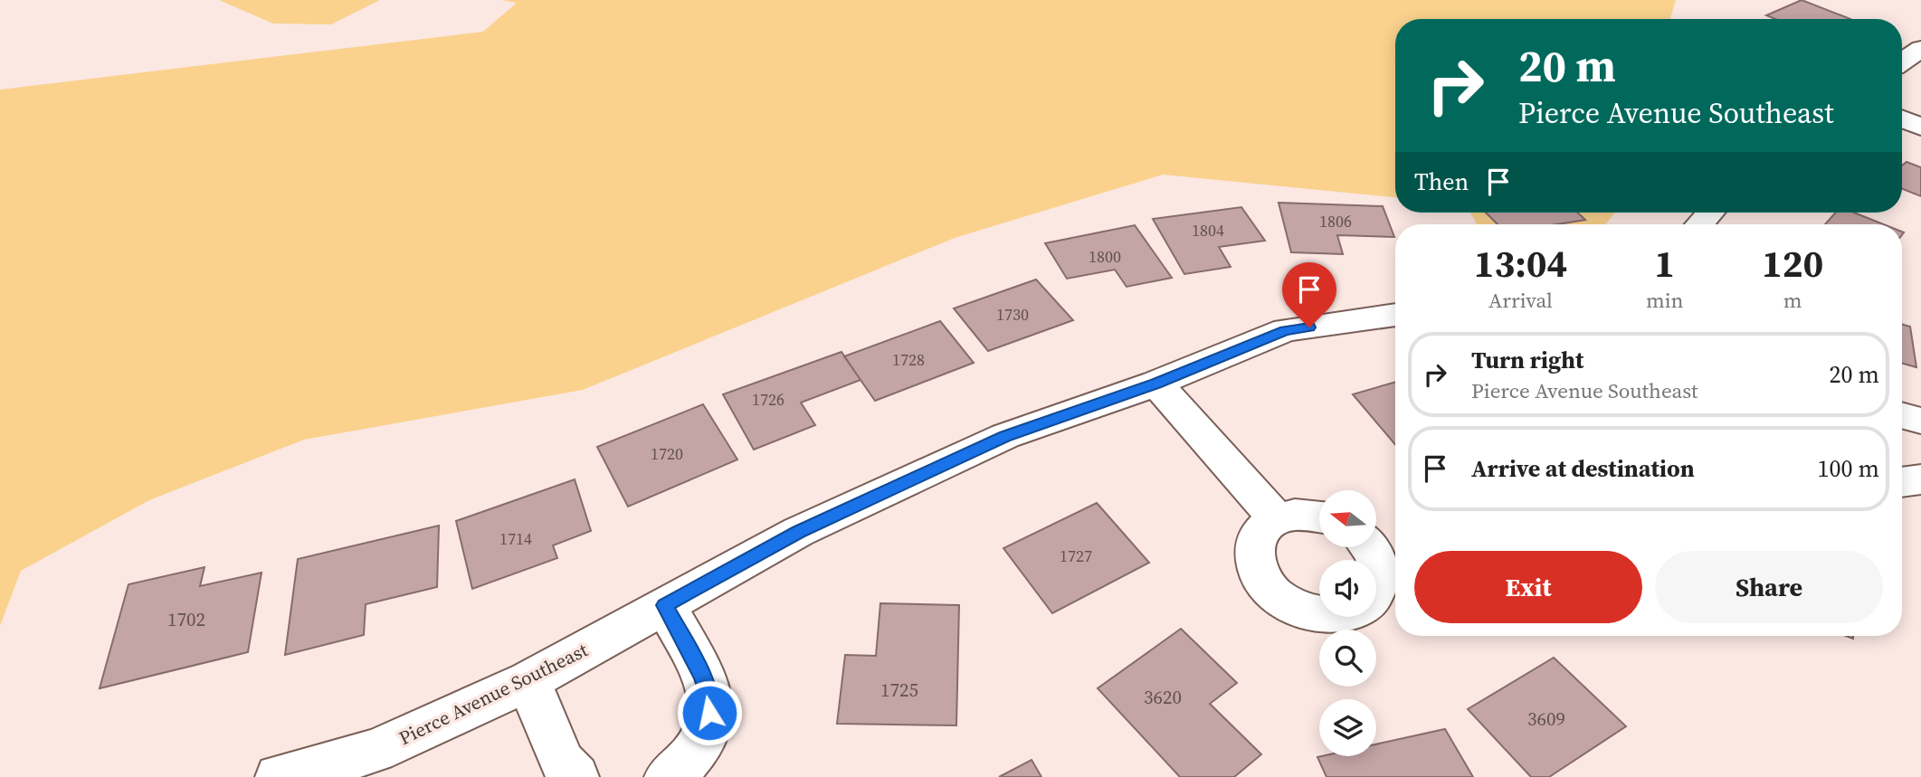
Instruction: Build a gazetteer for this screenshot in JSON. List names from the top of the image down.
{
  "streets": {
    "street": ["Pierce Avenue Southeast"]
  },
  "house_numbers": [
    "1806",
    "1804",
    "1800",
    "1730",
    "1728",
    "1726",
    "1720",
    "1714",
    "1727",
    "1702",
    "1725",
    "3620",
    "3609"
  ],
  "north": "left",
  "page": {
    "turn": ["20 m", "Pierce Avenue Southeast"],
    "then": "Then",
    "eta": [
      "13:04",
      "Arrival",
      "1",
      "min",
      "120",
      "m"
    ],
    "list": [
      {
        "name": "Turn right",
        "note": "Pierce Avenue Southeast",
        "value": "20 m"
      },
      {
        "name": "Arrive at destination",
        "value": "100 m"
      }
    ],
    "buttons": ["Exit", "Share"]
  }
}
